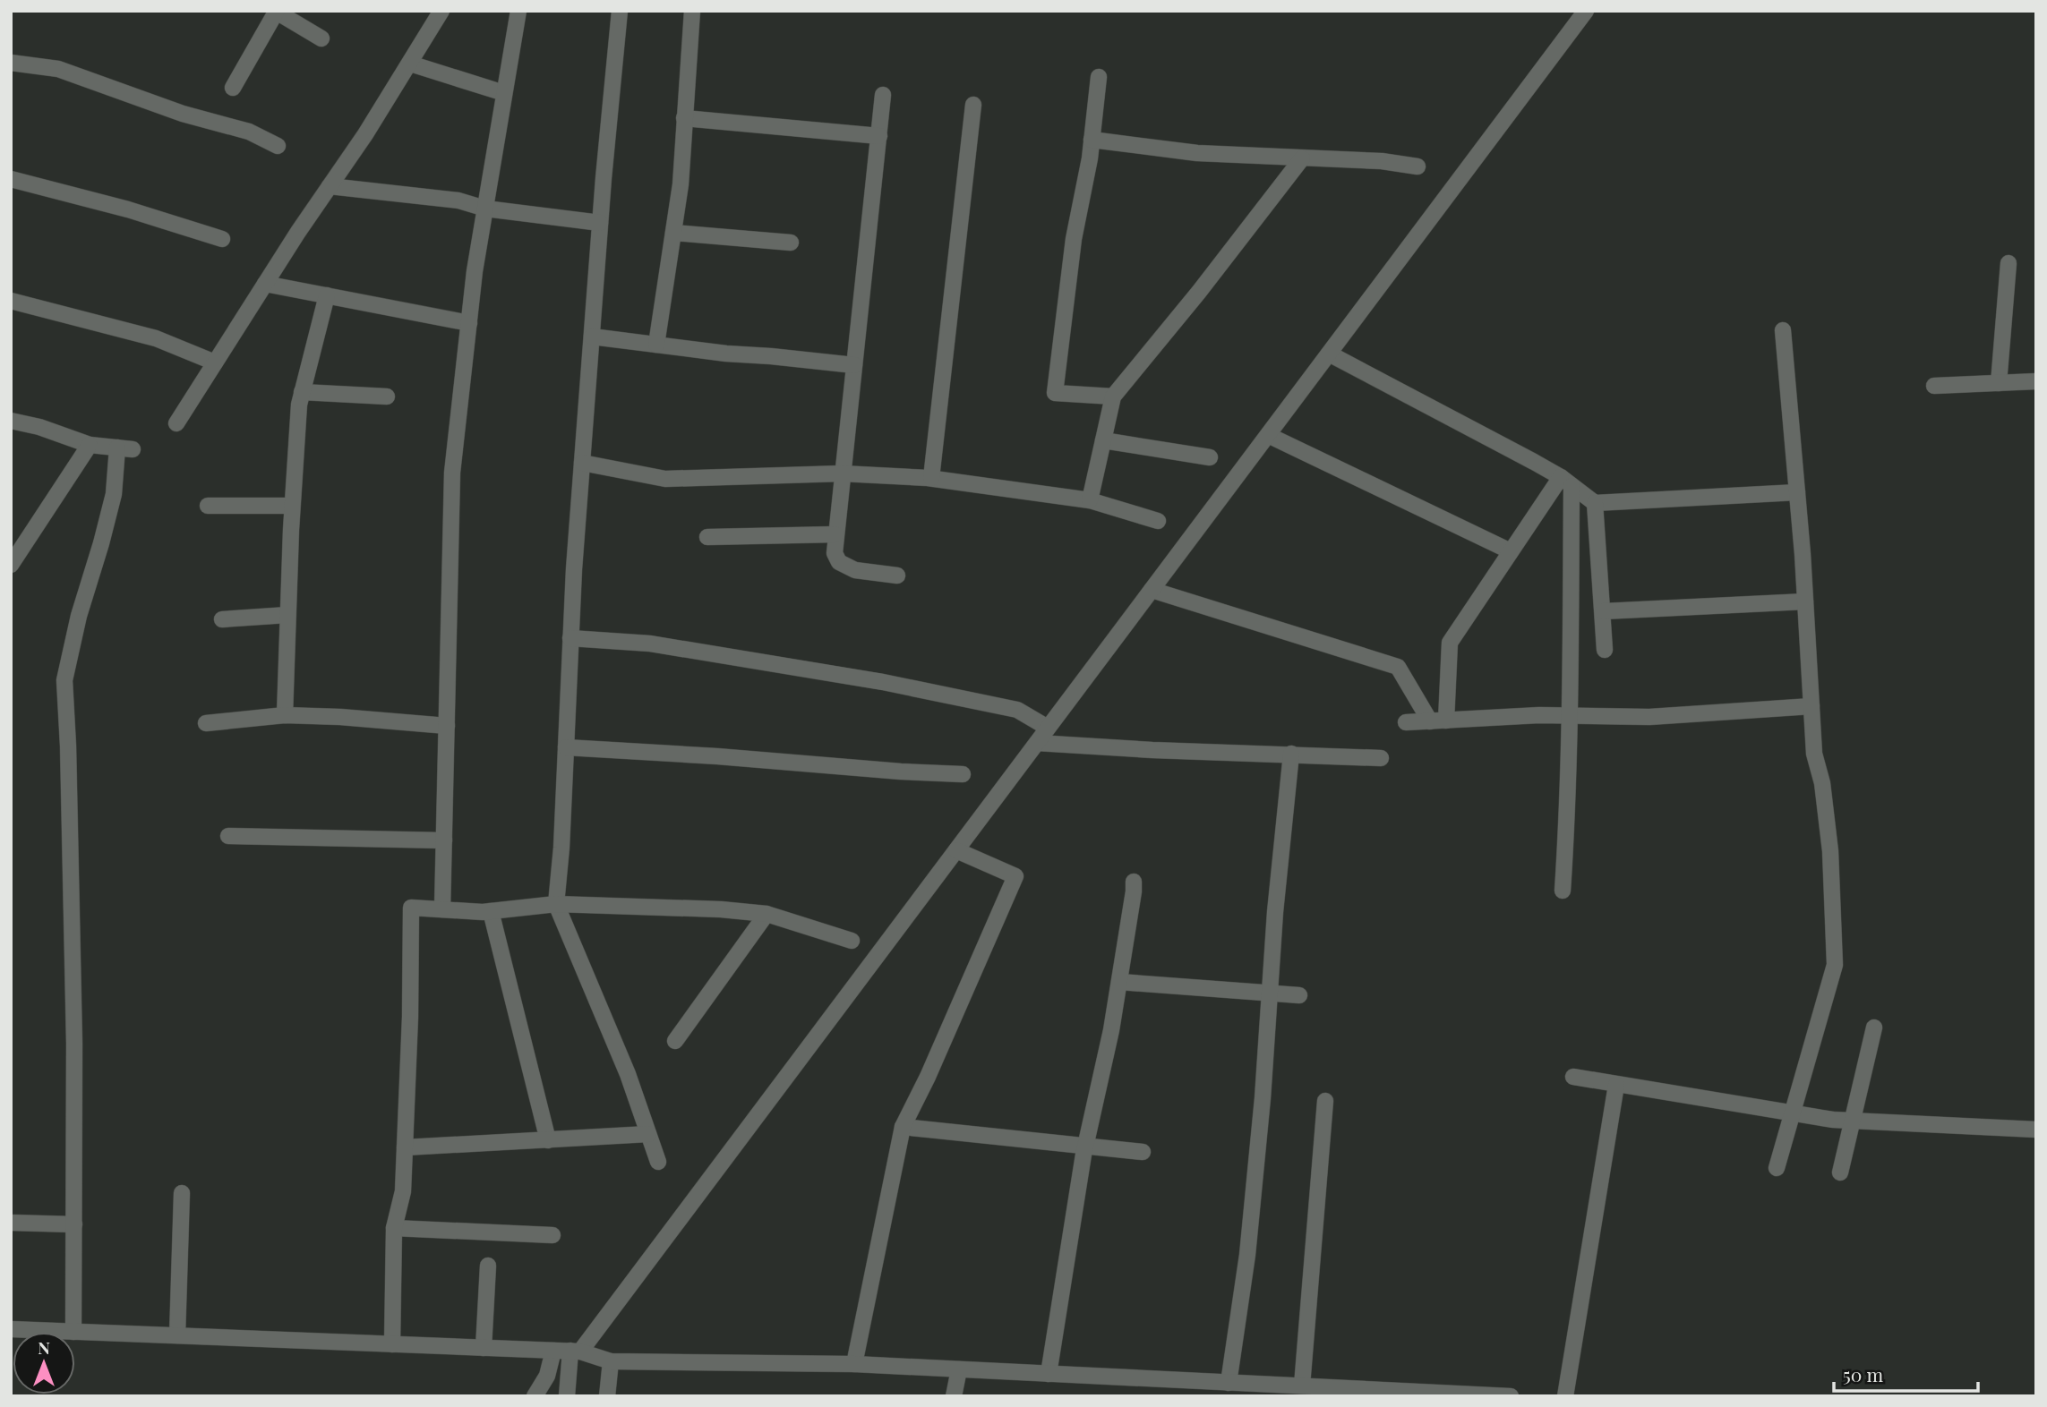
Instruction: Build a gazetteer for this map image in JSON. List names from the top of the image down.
{
  "scale_bar": "50 m",
  "north": "top"
}
